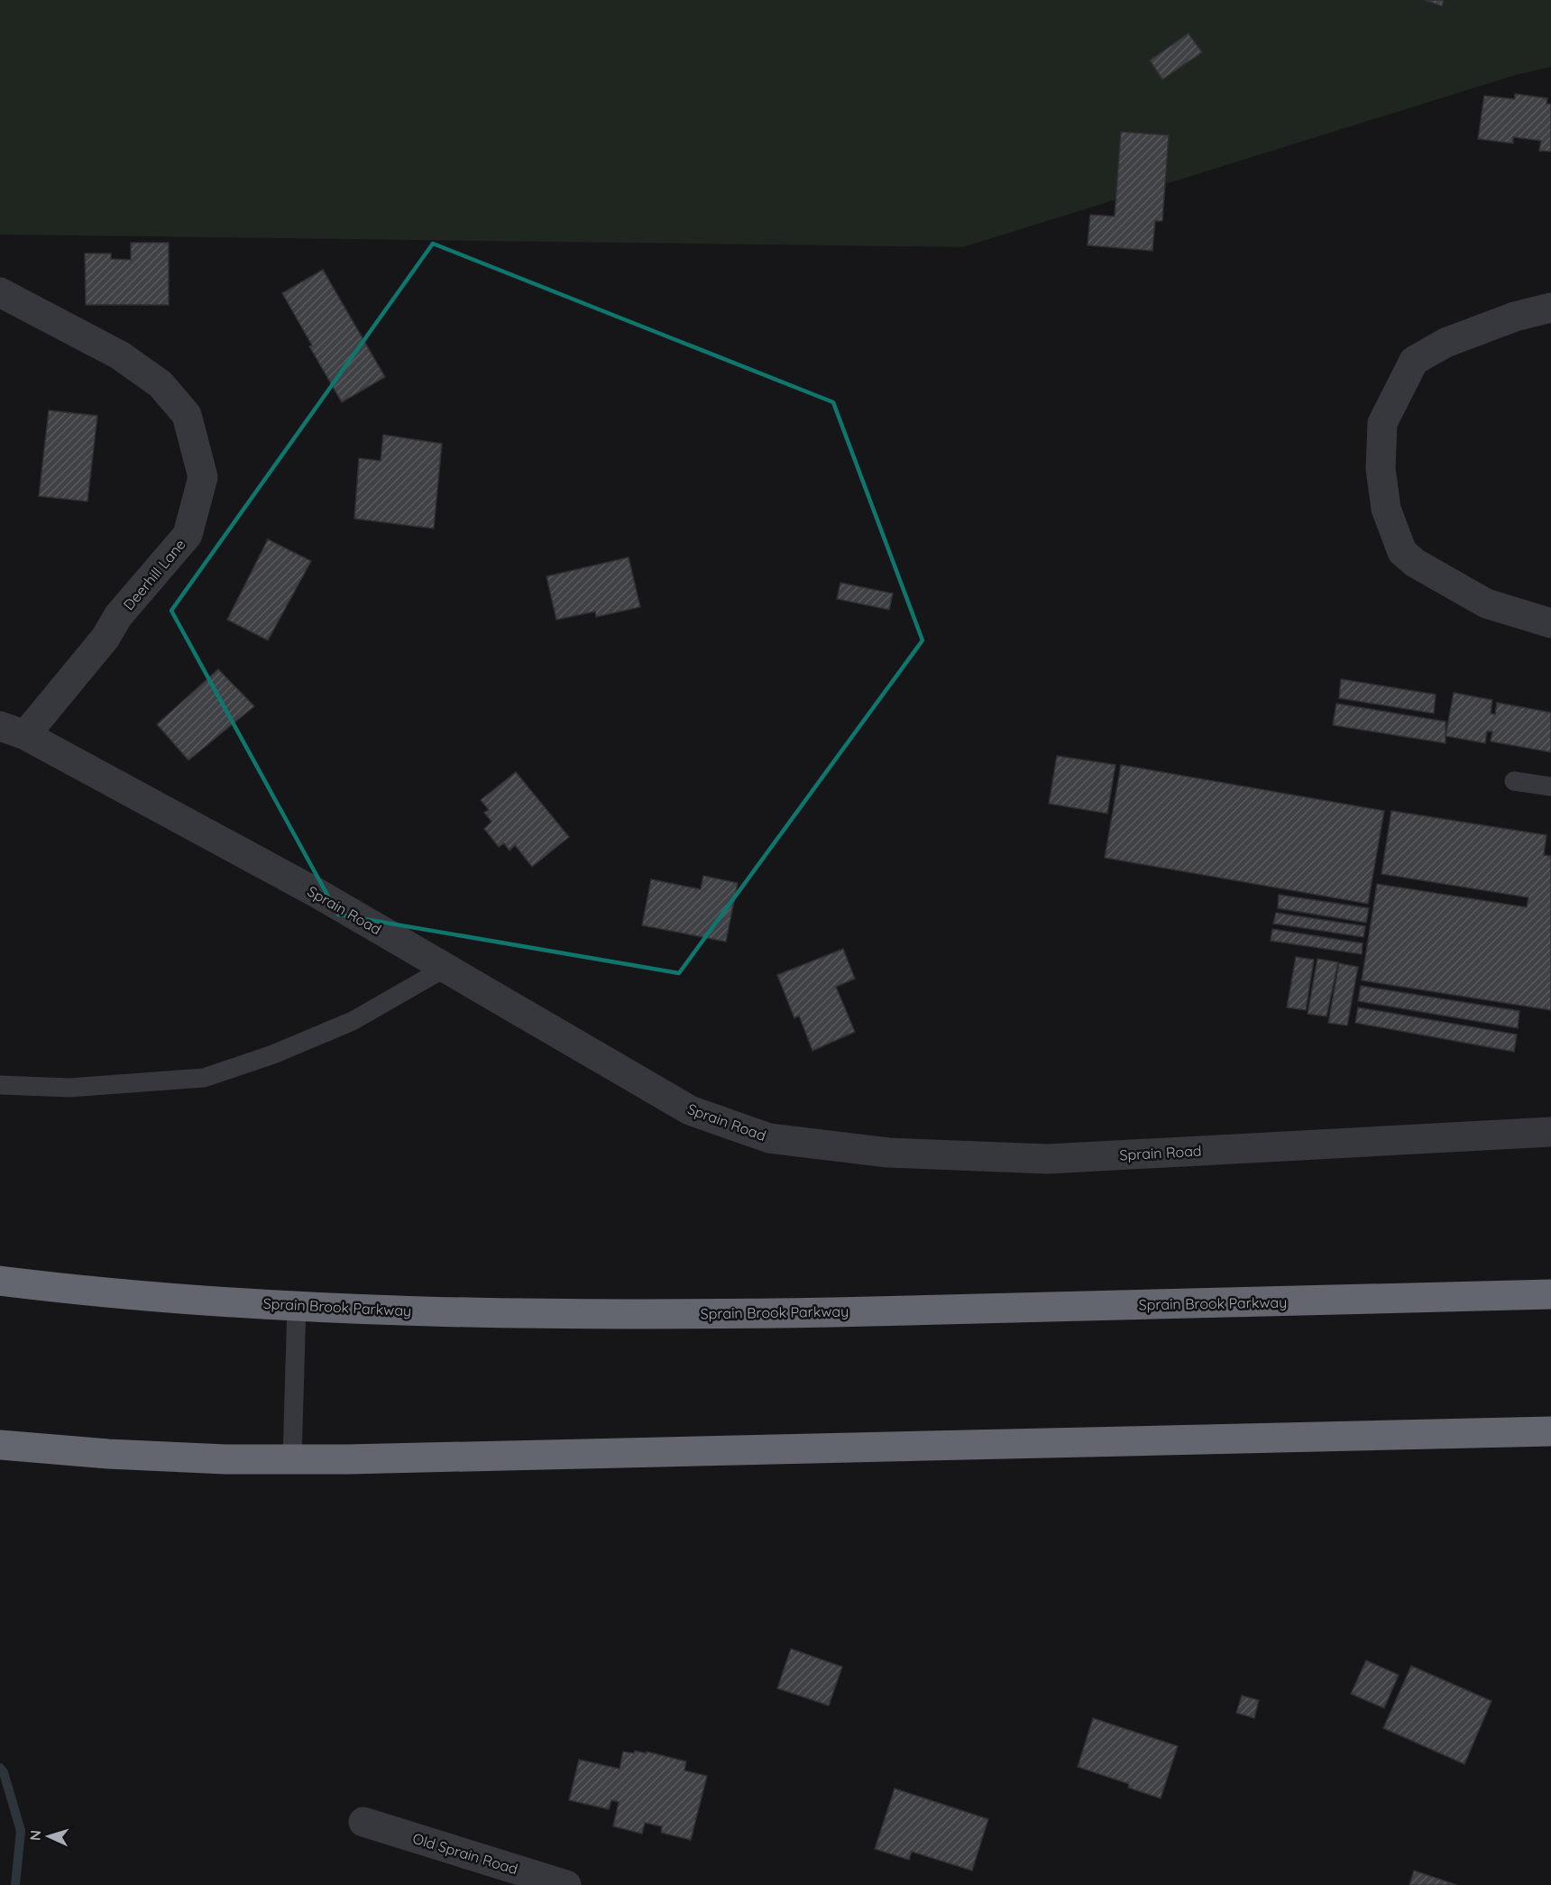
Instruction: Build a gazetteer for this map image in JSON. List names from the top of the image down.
{
  "streets": {
    "highway": ["Sprain Brook Parkway"],
    "street": ["Deerhill Lane", "Sprain Road", "Old Sprain Road"]
  },
  "crossings": [
    ["Deerhill Lane", "Sprain Road"]
  ],
  "north": "left"
}
